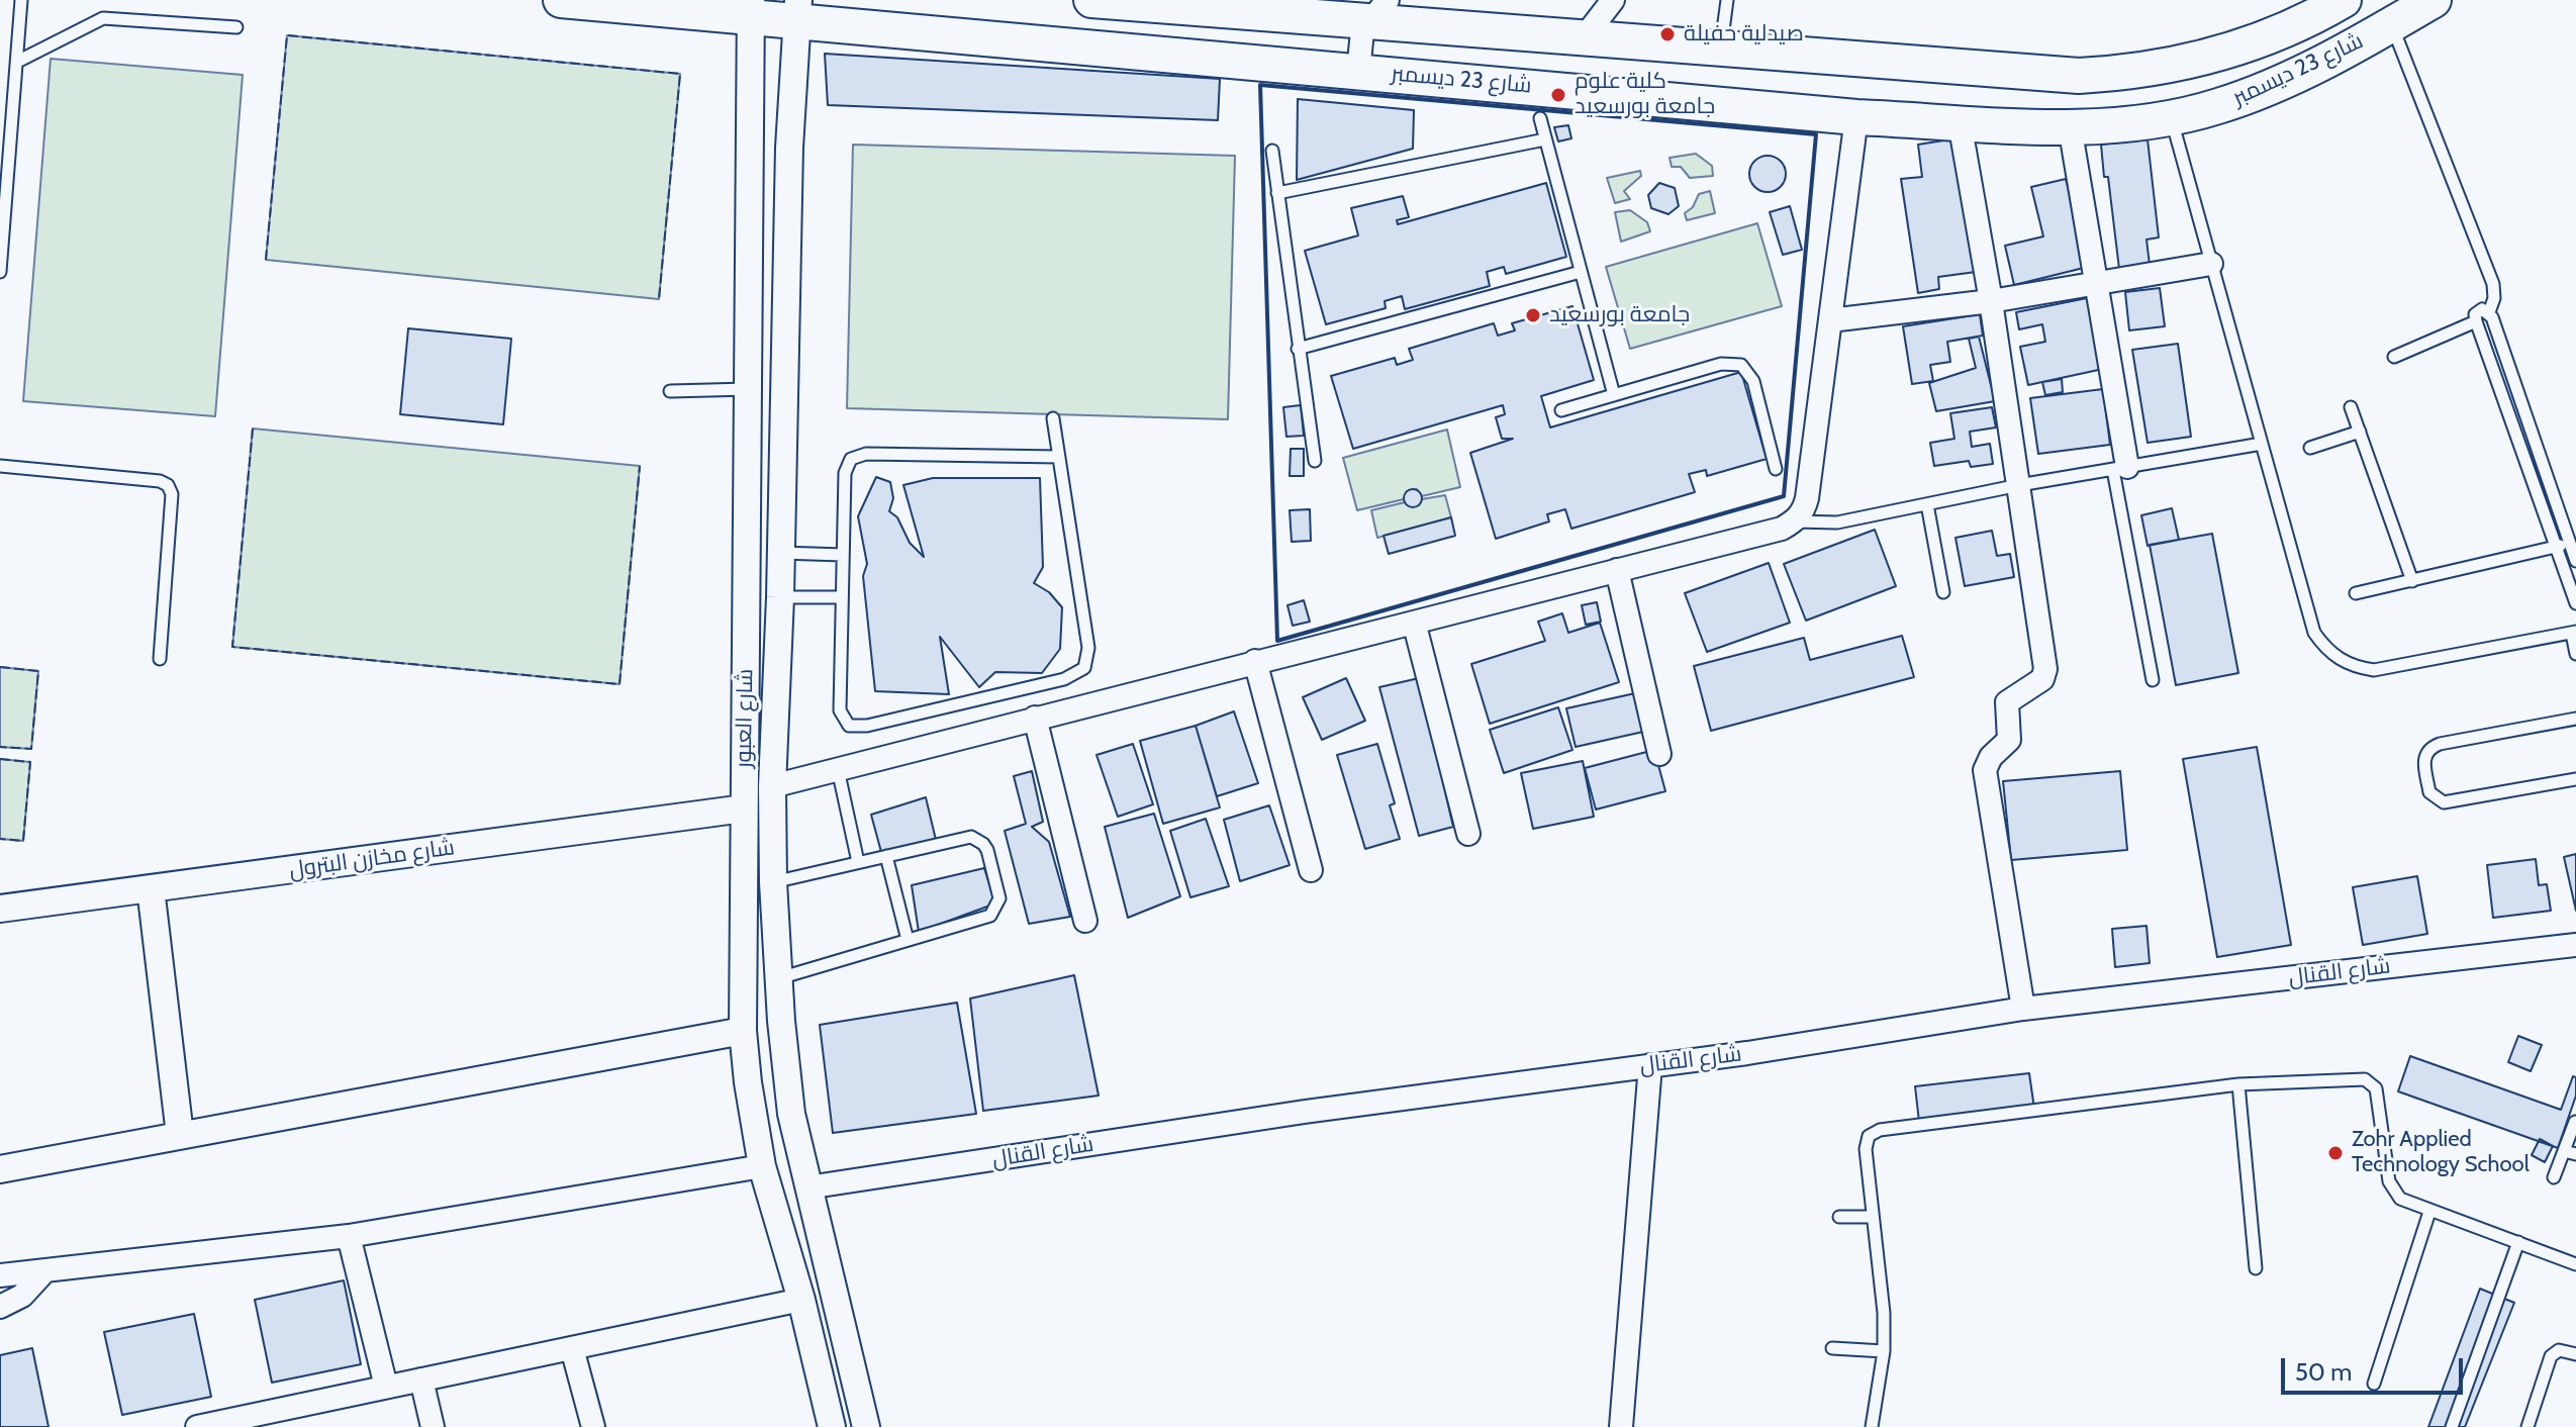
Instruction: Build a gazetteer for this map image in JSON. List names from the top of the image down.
{
  "streets": {
    "main road": ["شارع 23 ديسمبر"],
    "street": ["شارع العبور", "شارع مخازن البترول", "شارع القنال"]
  },
  "crossings": [
    ["شارع 23 ديسمبر", "شارع العبور"],
    ["شارع العبور", "شارع مخازن البترول"],
    ["شارع العبور", "شارع القنال"]
  ],
  "places": [
    "صيدلية حفيلة",
    "كلية علوم جامعة بورسعيد",
    "جامعة بورسعيد",
    "Zohr Applied Technology School"
  ],
  "scale_bar": "50 m"
}
